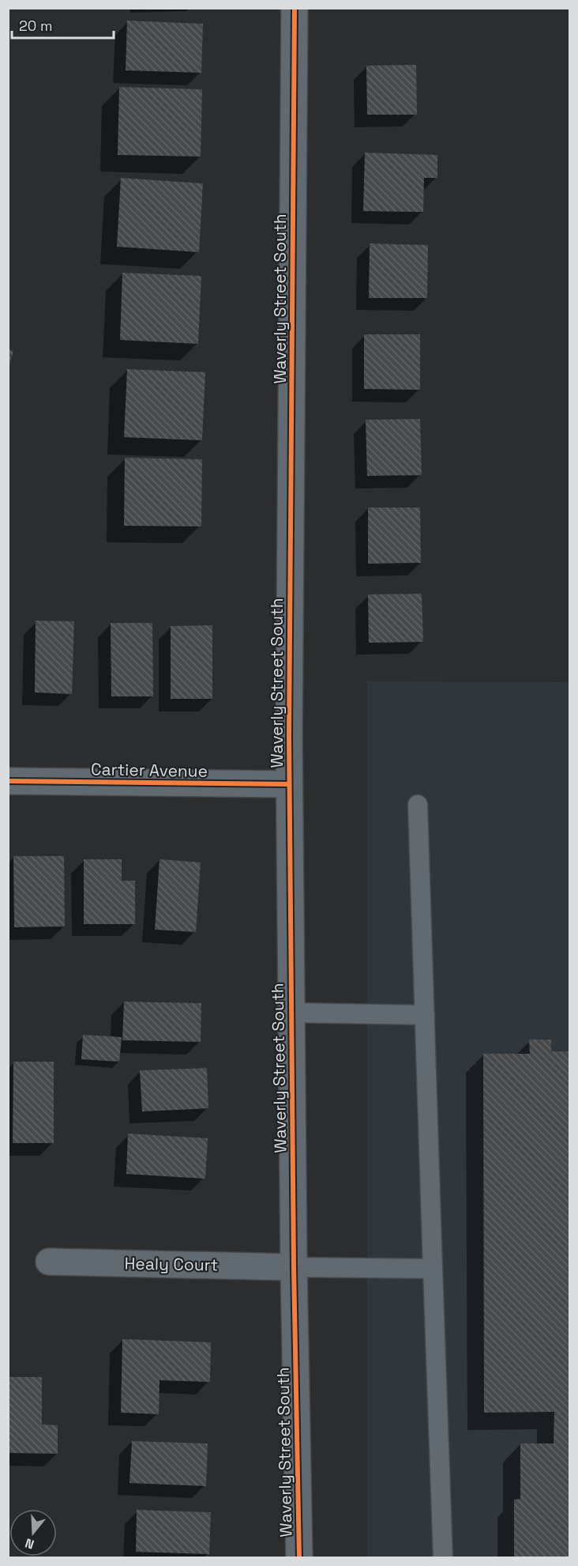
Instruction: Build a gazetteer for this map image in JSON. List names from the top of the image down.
{
  "streets": {
    "street": ["Waverly Street South", "Cartier Avenue", "Healy Court"]
  },
  "crossings": [
    ["Waverly Street South", "Cartier Avenue"],
    ["Waverly Street South", "Healy Court"]
  ],
  "scale_bar": "20 m",
  "north": "bottom"
}
